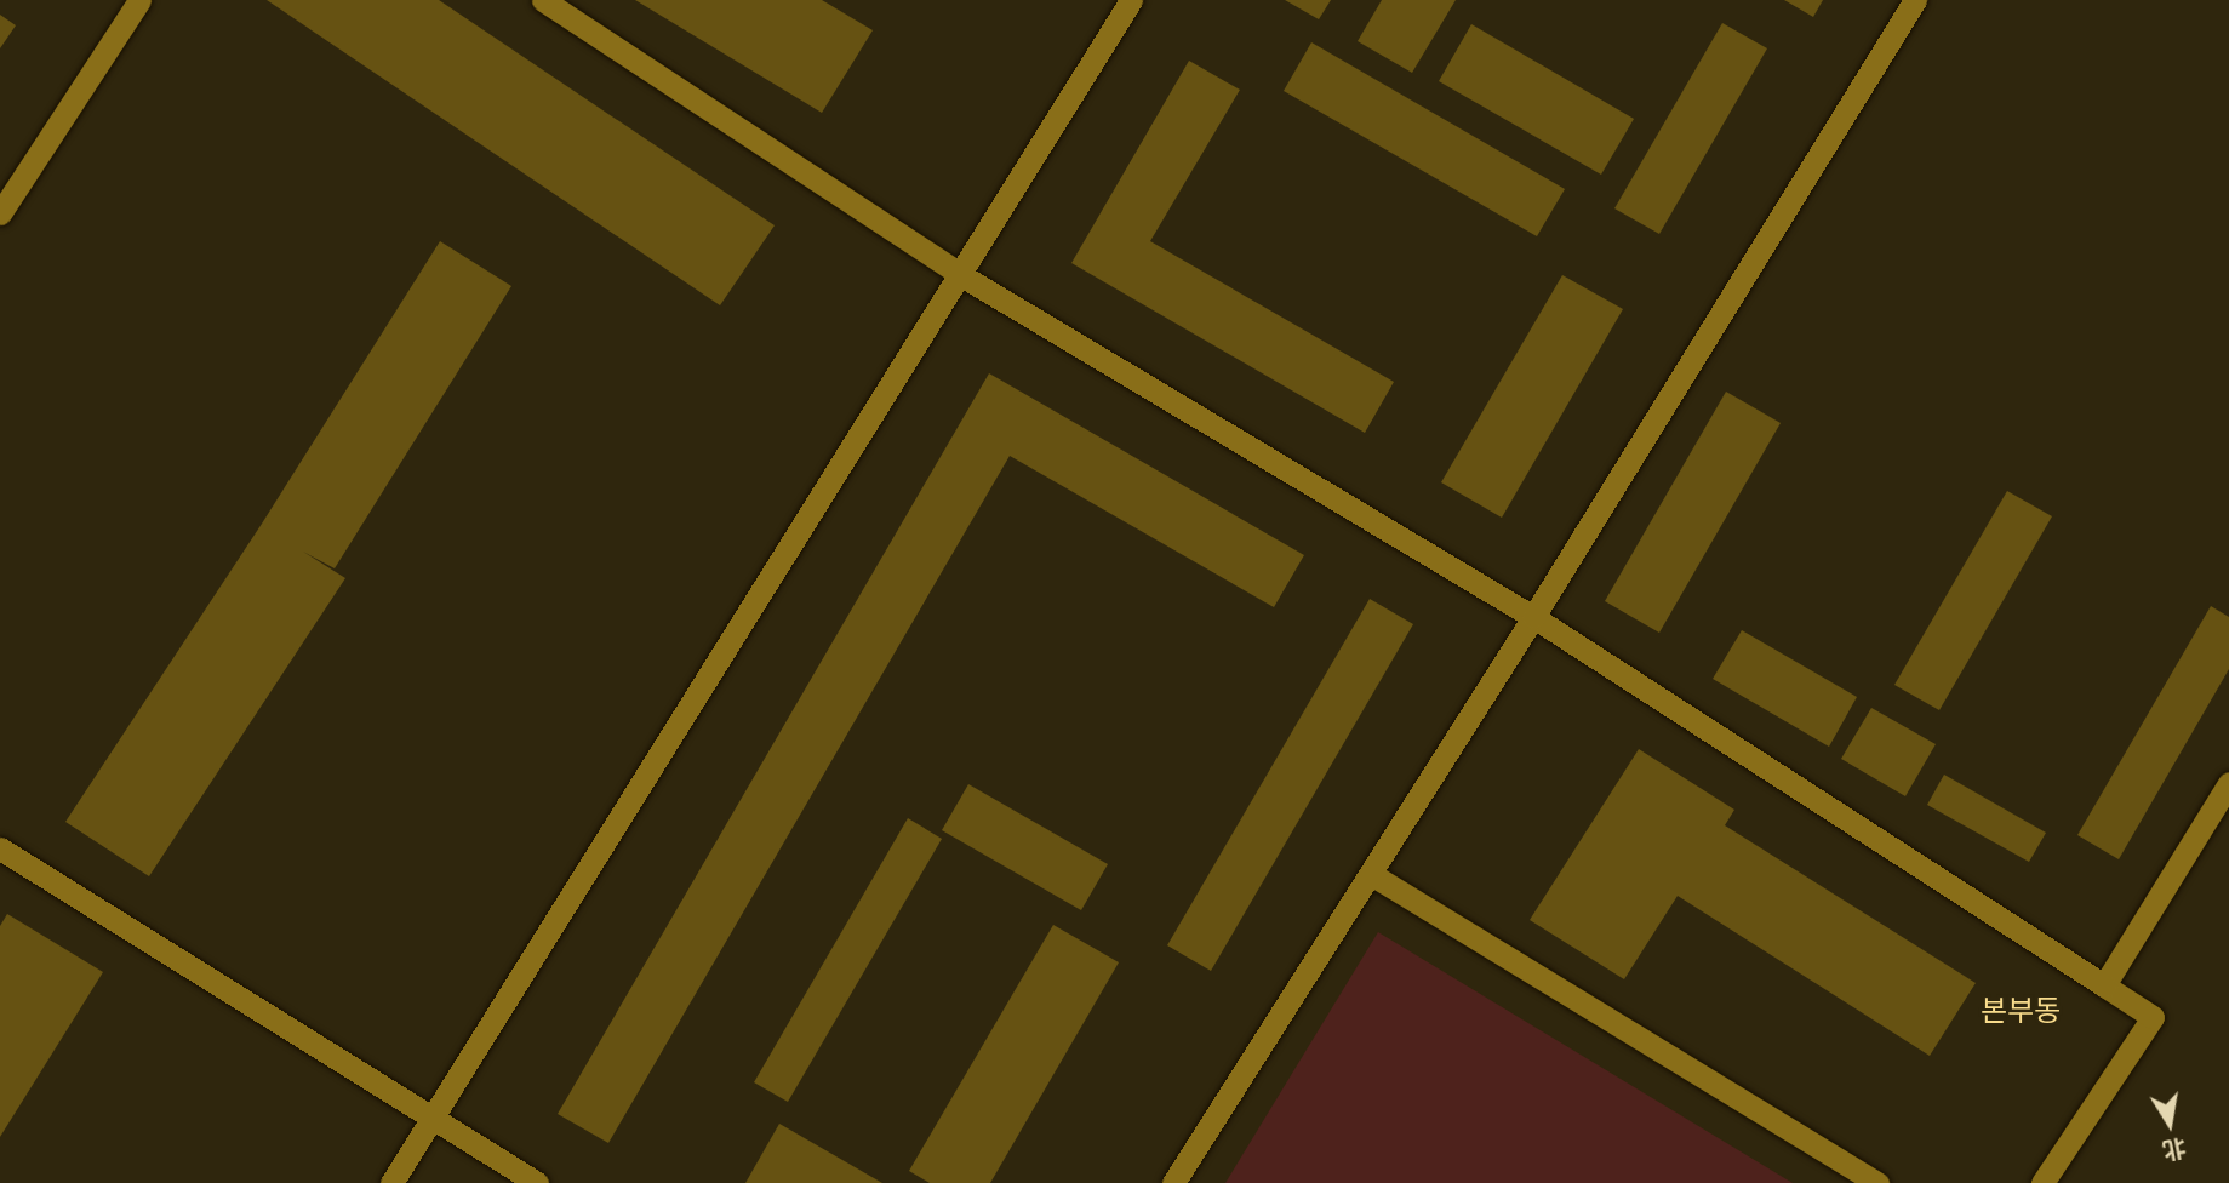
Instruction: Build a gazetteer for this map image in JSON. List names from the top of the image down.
{
  "districts": ["본부동"],
  "north": "bottom"
}
